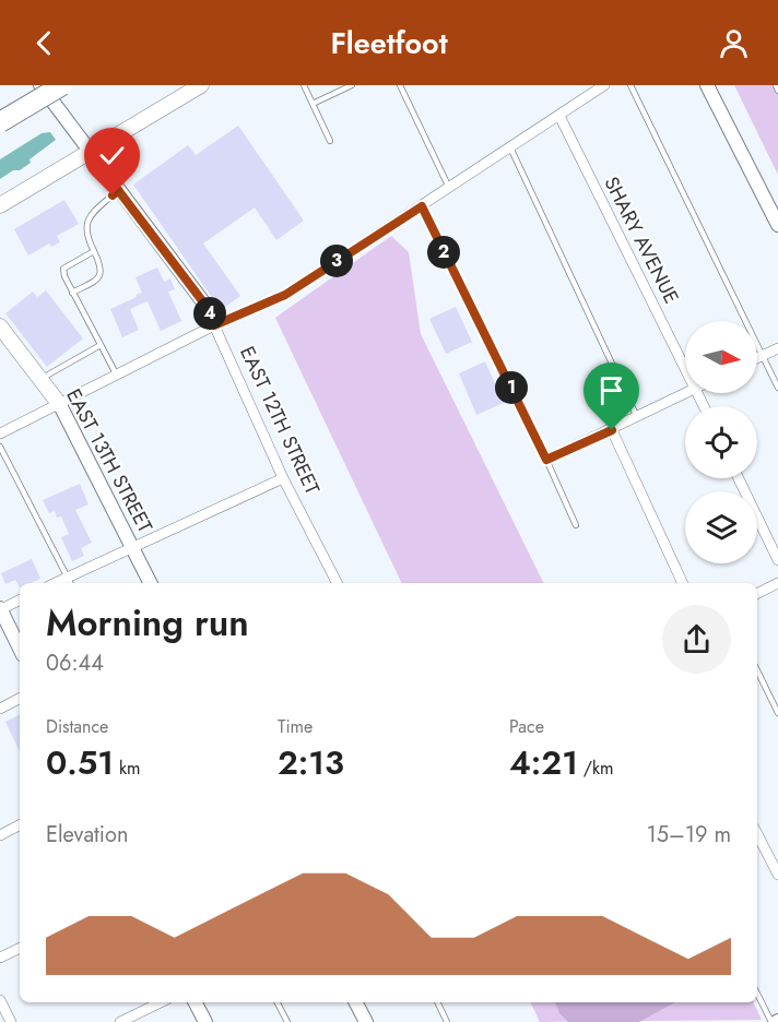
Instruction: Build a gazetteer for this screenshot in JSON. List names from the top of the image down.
{
  "streets": {
    "main road": ["EAST 13TH STREET"],
    "street": ["SHARY AVENUE", "EAST 12TH STREET"]
  },
  "north": "right",
  "page": {
    "header": "Fleetfoot",
    "pins": [
      "2",
      "3",
      "4",
      "1"
    ],
    "heading": ["Morning run", "06:44"],
    "stats": [
      ["Distance", "0.51 km"],
      ["Time", "2:13"],
      ["Pace", "4:21 /km"]
    ],
    "chart": ["Elevation", "15–19 m"]
  }
}
